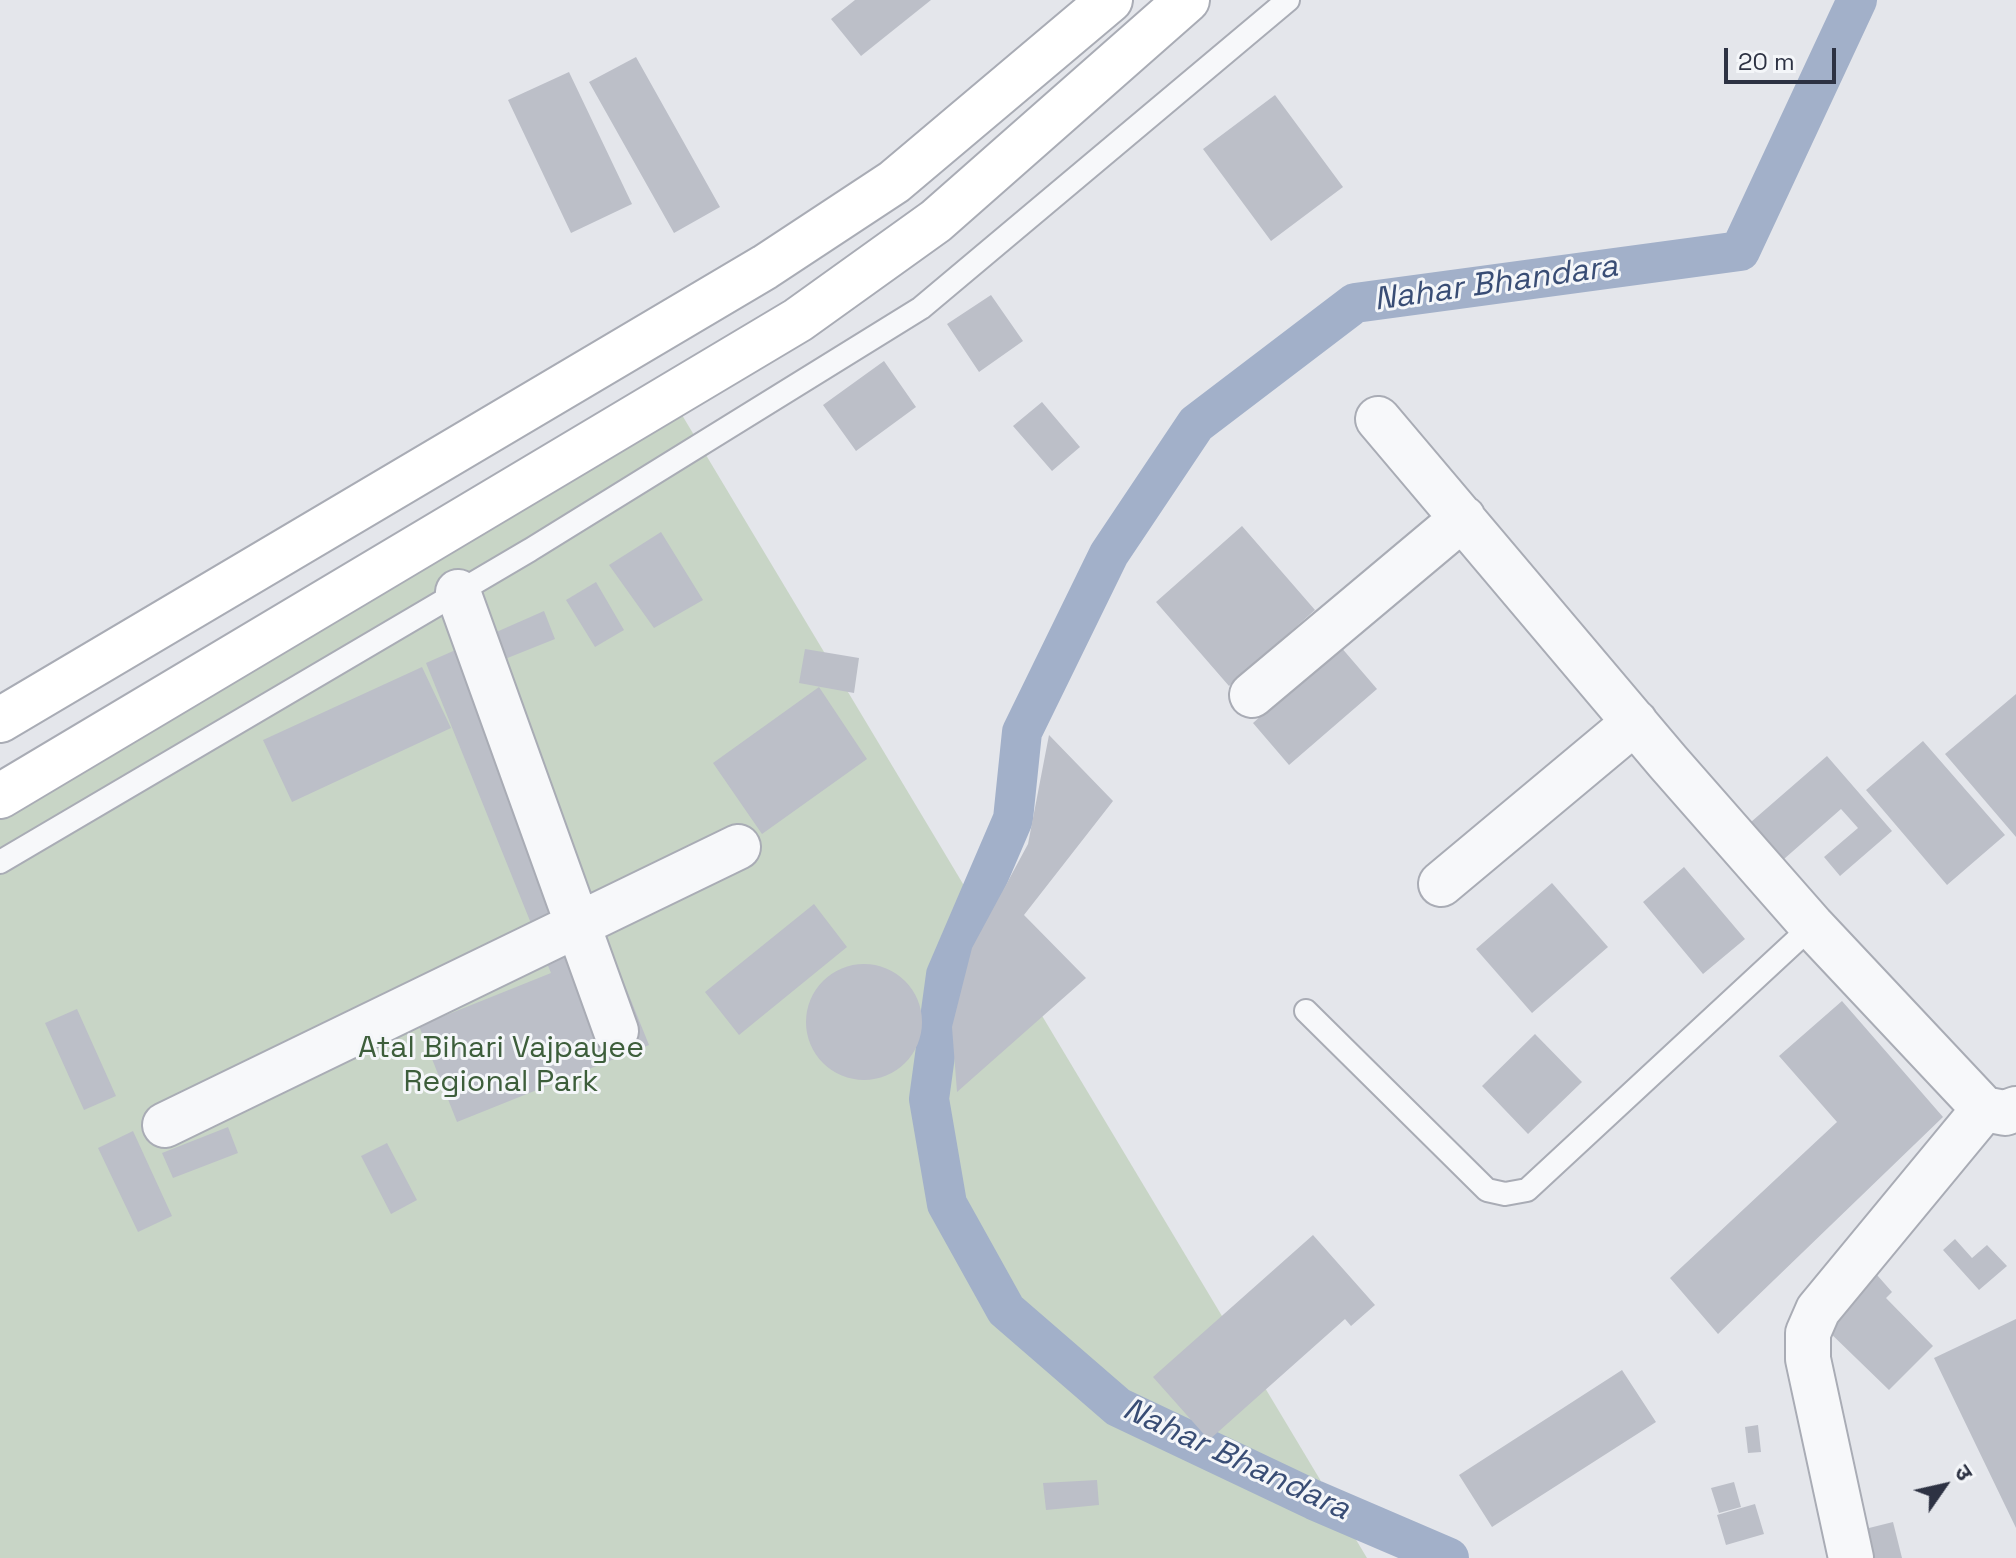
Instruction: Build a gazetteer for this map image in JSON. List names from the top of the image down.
{
  "water": ["Nahar Bhandara"],
  "parks": ["Atal Bihari Vajpayee Regional Park"],
  "scale_bar": "20 m",
  "north": "top right"
}
